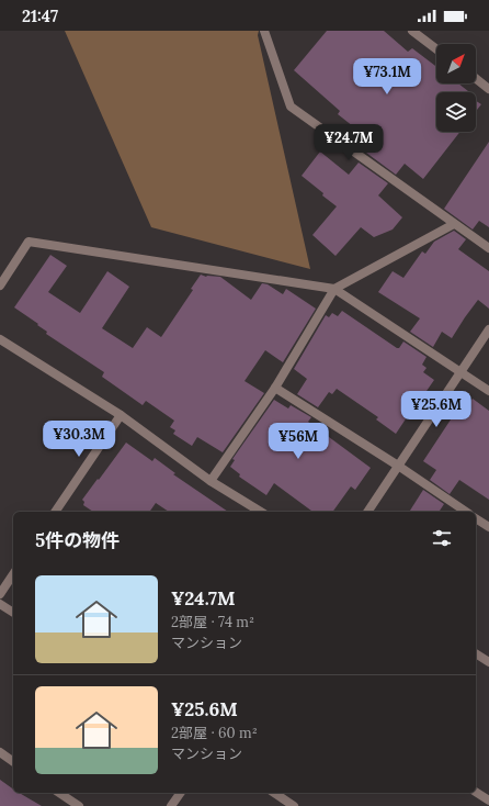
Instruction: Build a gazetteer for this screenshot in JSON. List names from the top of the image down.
{
  "north": "top right",
  "page": {
    "status": "21:47",
    "price": [
      "¥73.1M",
      "¥24.7M",
      "¥25.6M",
      "¥30.3M",
      "¥56M"
    ],
    "heading": "5件の物件",
    "list": [
      {
        "name": "¥24.7M",
        "note": "2部屋 · 74 m² · マンション"
      },
      {
        "name": "¥25.6M",
        "note": "2部屋 · 60 m² · マンション"
      }
    ]
  }
}
